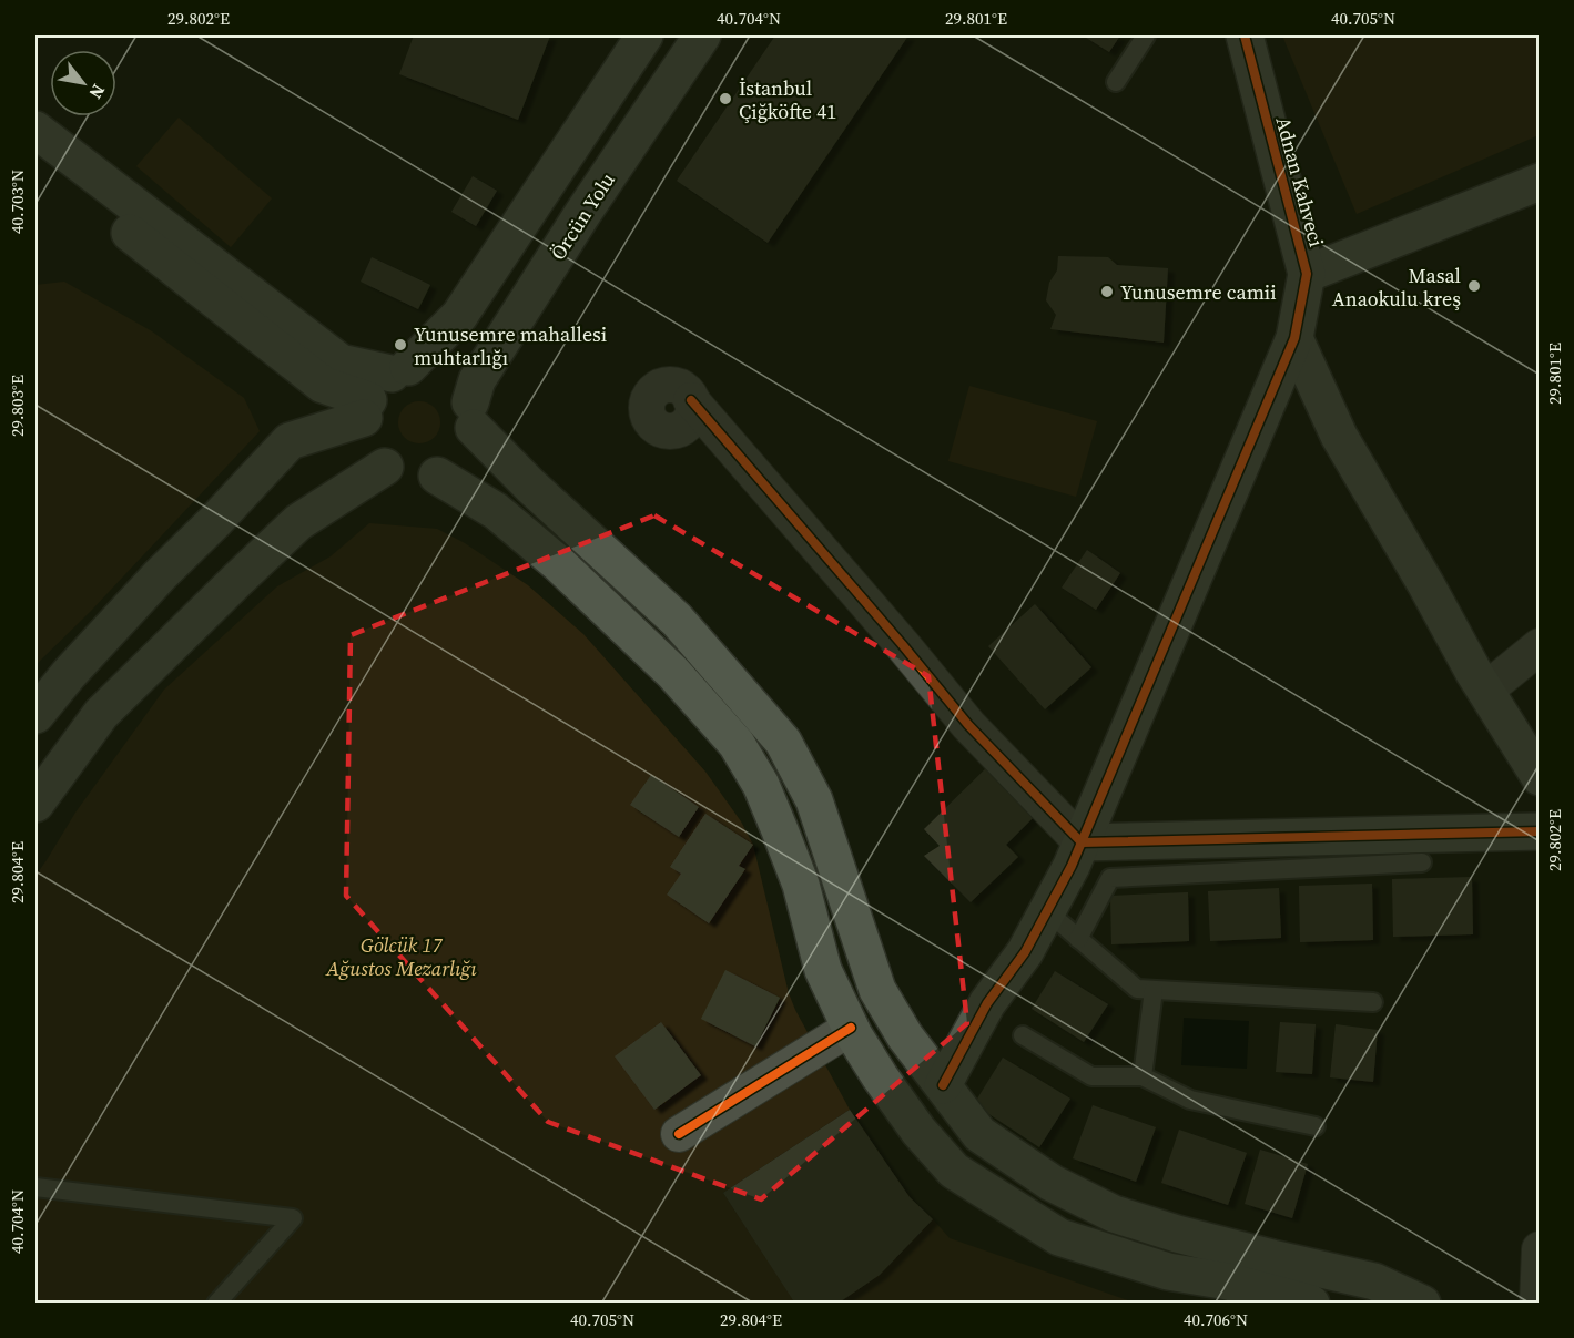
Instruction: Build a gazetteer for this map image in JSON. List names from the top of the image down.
{
  "streets": {
    "main road": ["Adnan Kahveci", "Örcün Yolu"]
  },
  "parks": ["Gölcük 17 Ağustos Mezarlığı"],
  "places": [
    "İstanbul Çiğköfte 41",
    "Masal Anaokulu kreş",
    "Yunusemre camii",
    "Yunusemre mahallesi muhtarlığı"
  ],
  "north": "bottom right",
  "coordinates": [
    "29.802°E",
    "40.704°N",
    "29.801°E",
    "40.705°N",
    "40.703°N",
    "29.803°E",
    "29.804°E",
    "40.706°N"
  ]
}
